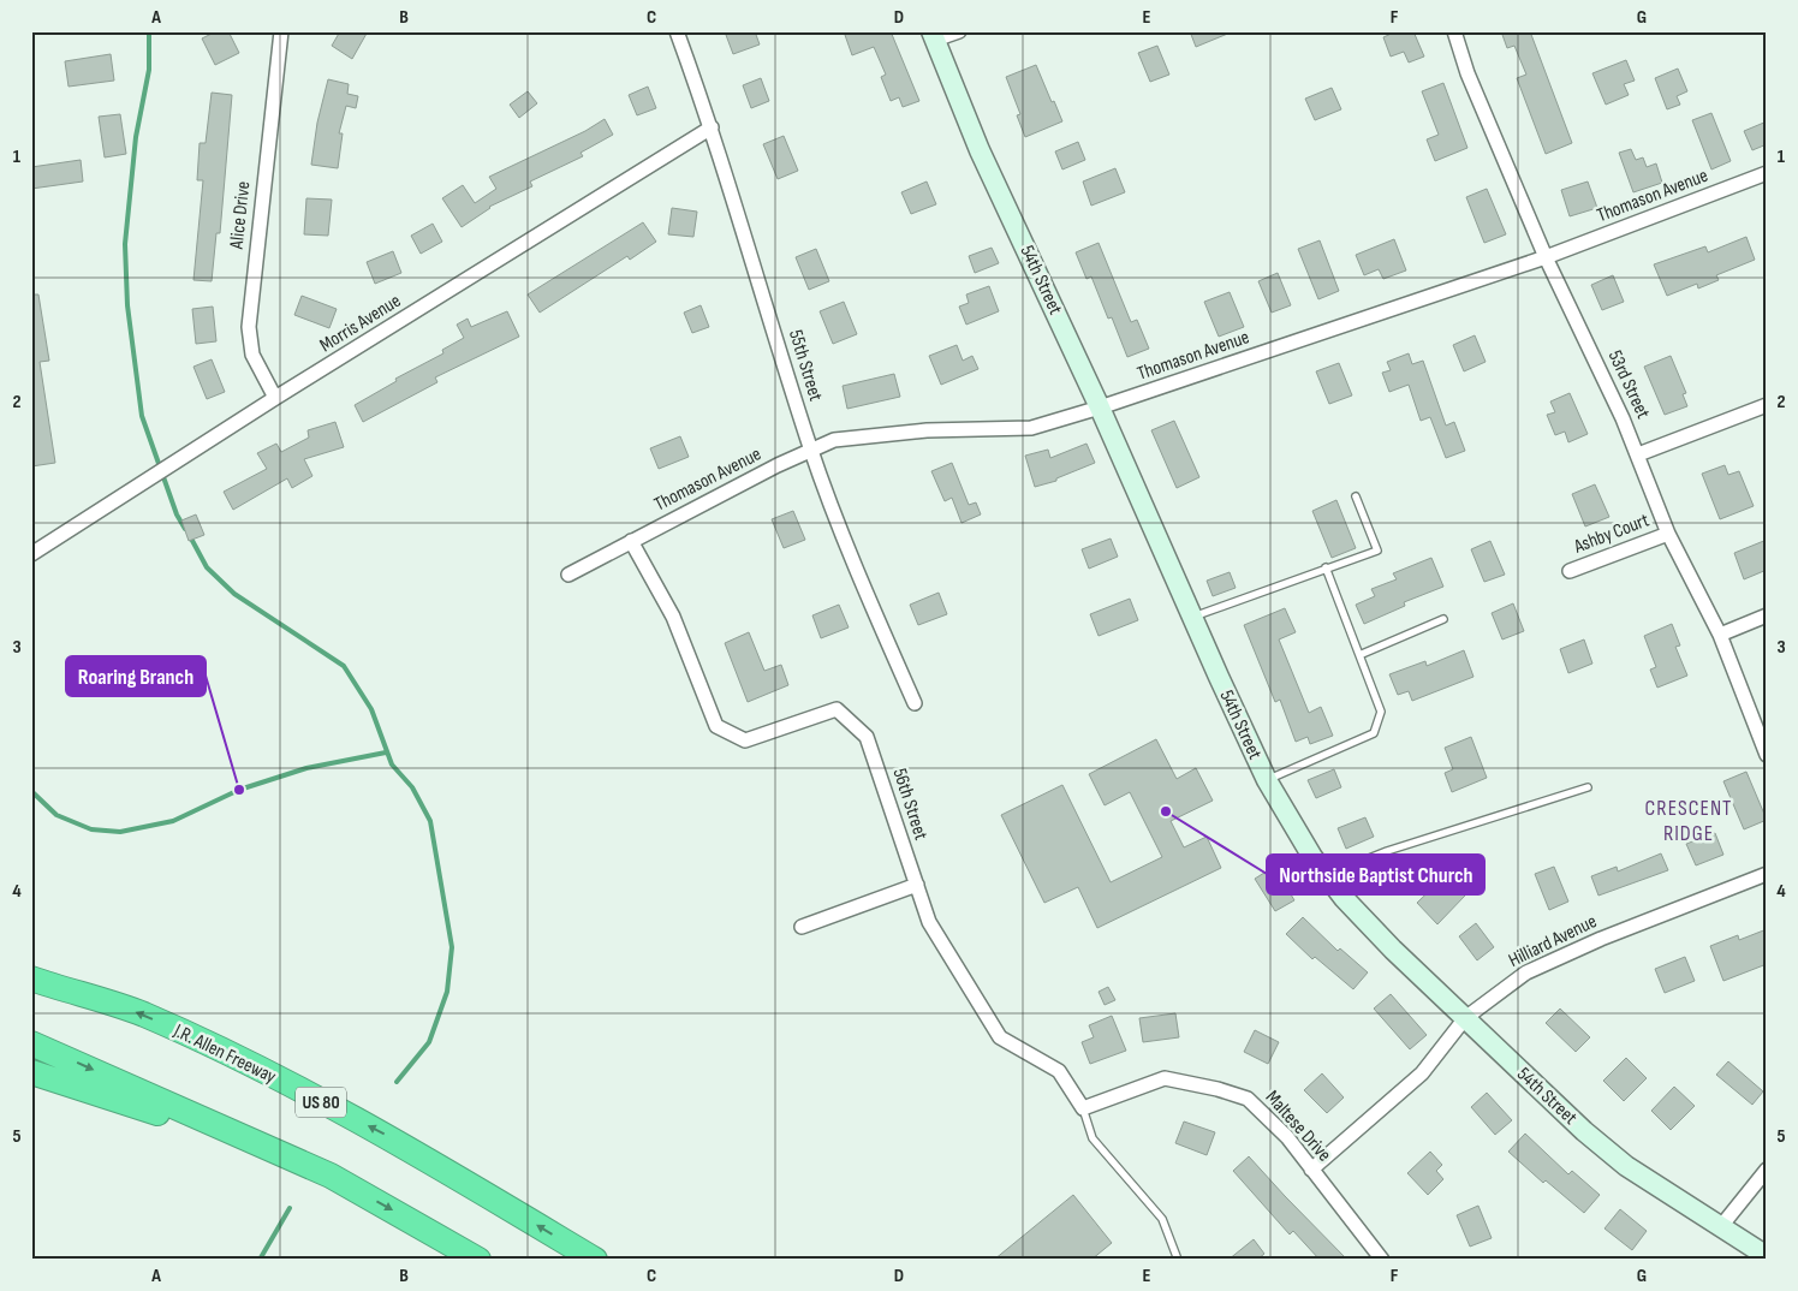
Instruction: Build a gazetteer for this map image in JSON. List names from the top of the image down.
{
  "streets": {
    "highway": ["J.R. Allen Freeway", "US 80"],
    "main road": ["54th Street"],
    "street": [
      "Thomason Avenue",
      "Alice Drive",
      "Morris Avenue",
      "55th Street",
      "53rd Street",
      "Ashby Court",
      "56th Street",
      "Hilliard Avenue",
      "Maltese Drive"
    ]
  },
  "crossings": [
    ["Thomason Avenue", "54th Street"],
    ["Thomason Avenue", "55th Street"],
    ["Thomason Avenue", "53rd Street"],
    ["Thomason Avenue", "56th Street"],
    ["Alice Drive", "Morris Avenue"],
    ["54th Street", "Hilliard Avenue"],
    ["Morris Avenue", "55th Street"],
    ["53rd Street", "Ashby Court"],
    ["56th Street", "Maltese Drive"],
    ["Hilliard Avenue", "Maltese Drive"]
  ],
  "districts": ["CRESCENT RIDGE"],
  "places": ["Roaring Branch", "Northside Baptist Church"],
  "grid": {
    "columns": [
      "A",
      "B",
      "C",
      "D",
      "E",
      "F",
      "G"
    ],
    "rows": [
      "1",
      "2",
      "3",
      "4",
      "5"
    ]
  }
}
